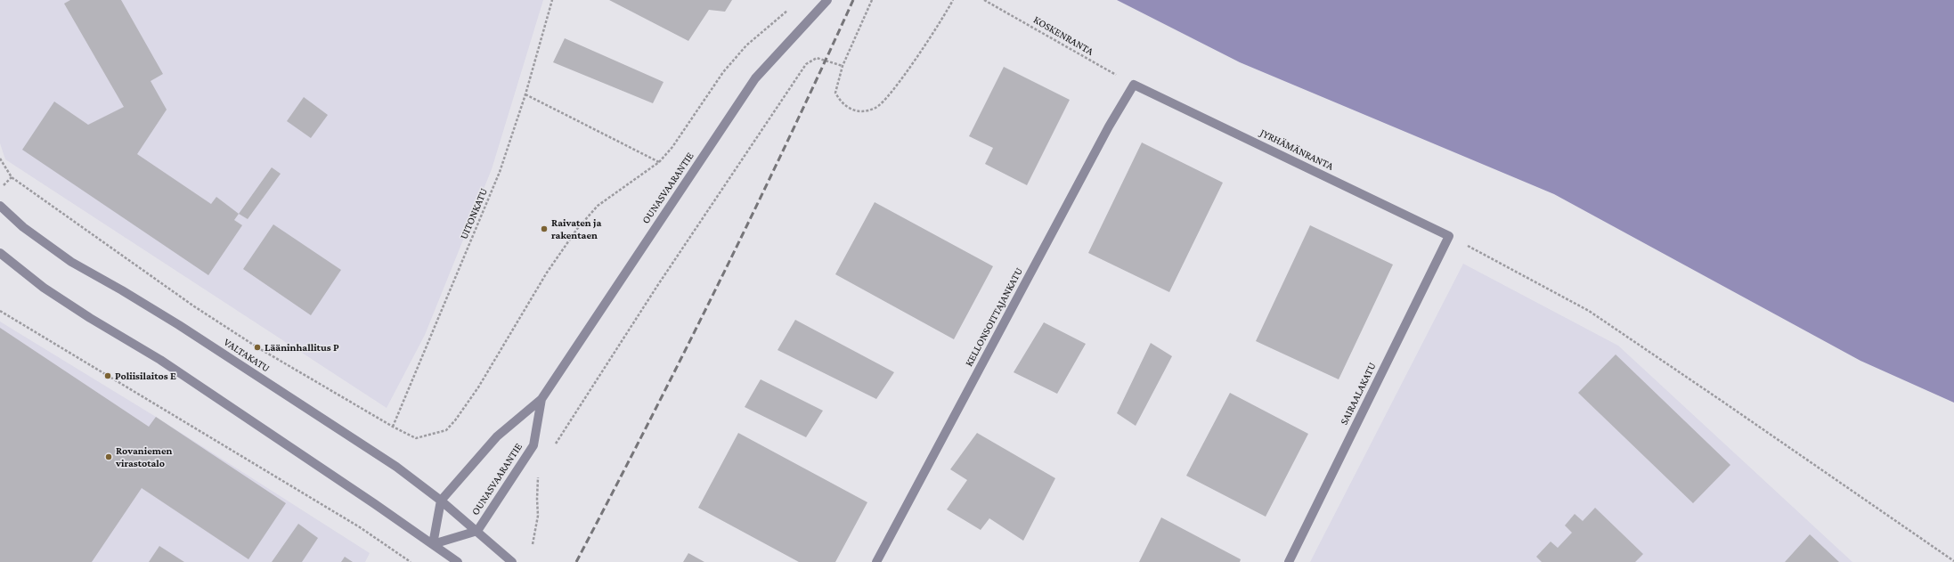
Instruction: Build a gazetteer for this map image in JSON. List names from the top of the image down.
{
  "streets": {
    "street": [
      "JYRHÄMÄNRANTA",
      "OUNASVAARANTIE",
      "KELLONSOITTAJANKATU",
      "VALTAKATU",
      "SAIRAALAKATU"
    ],
    "path": ["KOSKENRANTA", "UITONKATU"]
  },
  "crossings": [
    ["KOSKENRANTA", "JYRHÄMÄNRANTA"],
    ["KOSKENRANTA", "KELLONSOITTAJANKATU"],
    ["JYRHÄMÄNRANTA", "KELLONSOITTAJANKATU"],
    ["JYRHÄMÄNRANTA", "SAIRAALAKATU"],
    ["OUNASVAARANTIE", "VALTAKATU"]
  ],
  "places": [
    "Raivaten ja rakentaen",
    "Lääninhallitus P",
    "Poliisilaitos E",
    "Rovaniemen virastotalo"
  ]
}
